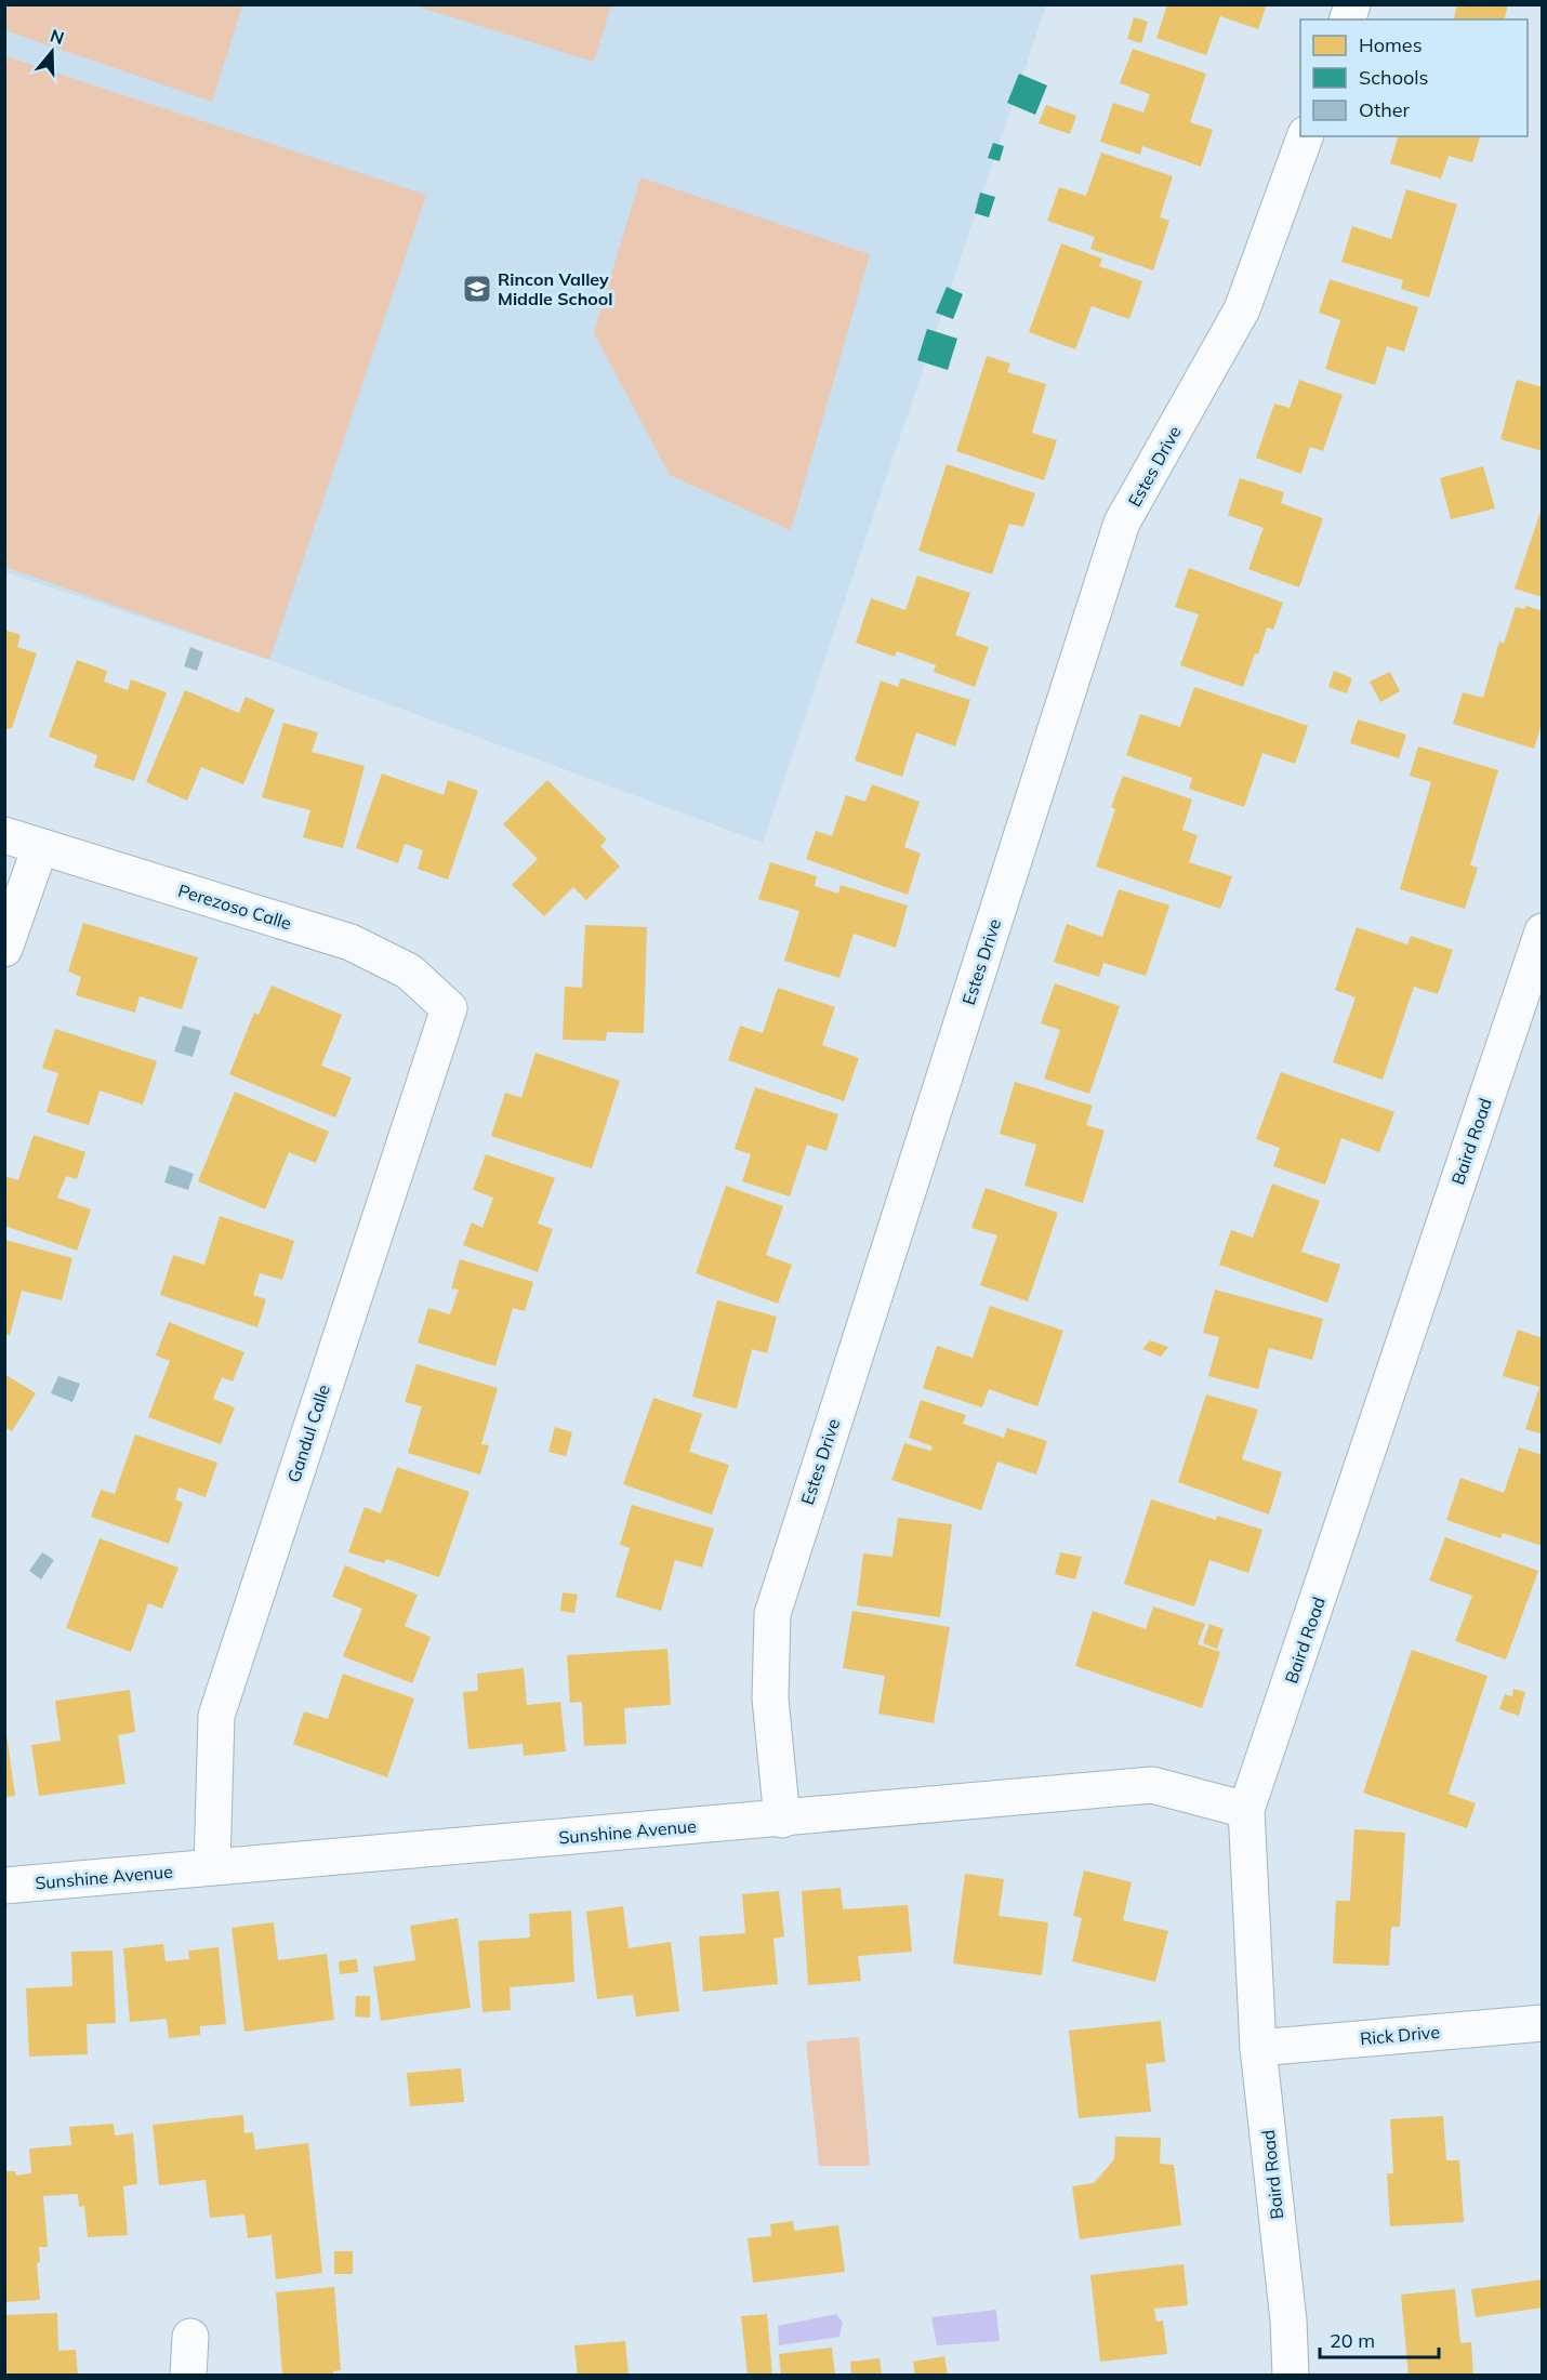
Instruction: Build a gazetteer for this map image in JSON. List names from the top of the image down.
{
  "streets": {
    "street": [
      "Estes Drive",
      "Perezoso Calle",
      "Baird Road",
      "Gandul Calle",
      "Sunshine Avenue",
      "Rick Drive"
    ]
  },
  "crossings": [
    ["Estes Drive", "Sunshine Avenue"],
    ["Perezoso Calle", "Gandul Calle"],
    ["Baird Road", "Sunshine Avenue"],
    ["Baird Road", "Rick Drive"],
    ["Gandul Calle", "Sunshine Avenue"]
  ],
  "places": {
    "school or university": ["Rincon Valley Middle School"]
  },
  "legend": ["Homes", "Schools", "Other"],
  "scale_bar": "20 m",
  "north": "top"
}
